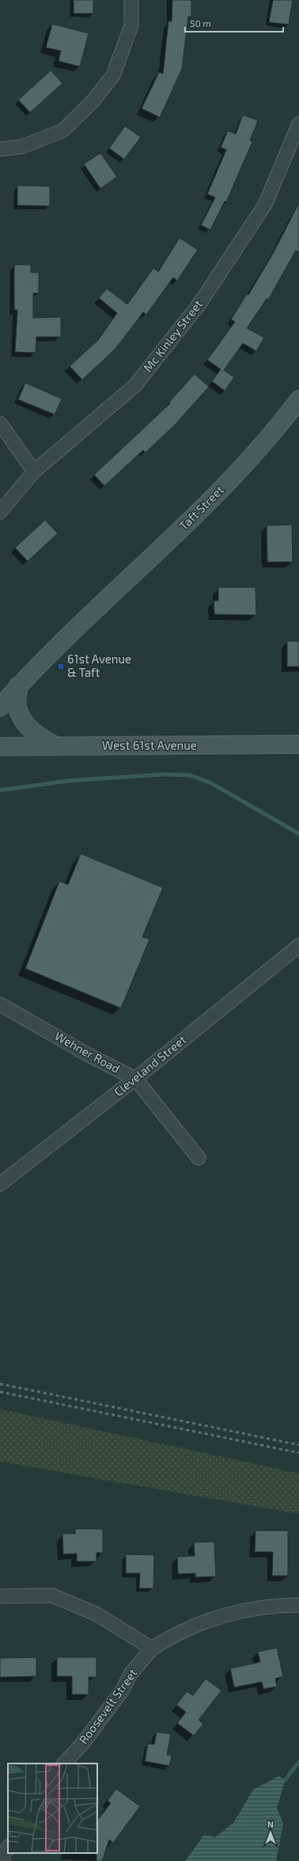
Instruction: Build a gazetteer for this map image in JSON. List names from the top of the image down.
{
  "streets": {
    "main road": ["Taft Street", "West 61st Avenue"],
    "street": [
      "Mc Kinley Street",
      "Wehner Road",
      "Cleveland Street",
      "Roosevelt Street"
    ]
  },
  "crossings": [
    ["Wehner Road", "Cleveland Street"]
  ],
  "places": {
    "transit": ["61st Avenue & Taft"]
  },
  "scale_bar": "50 m",
  "north": "top"
}
